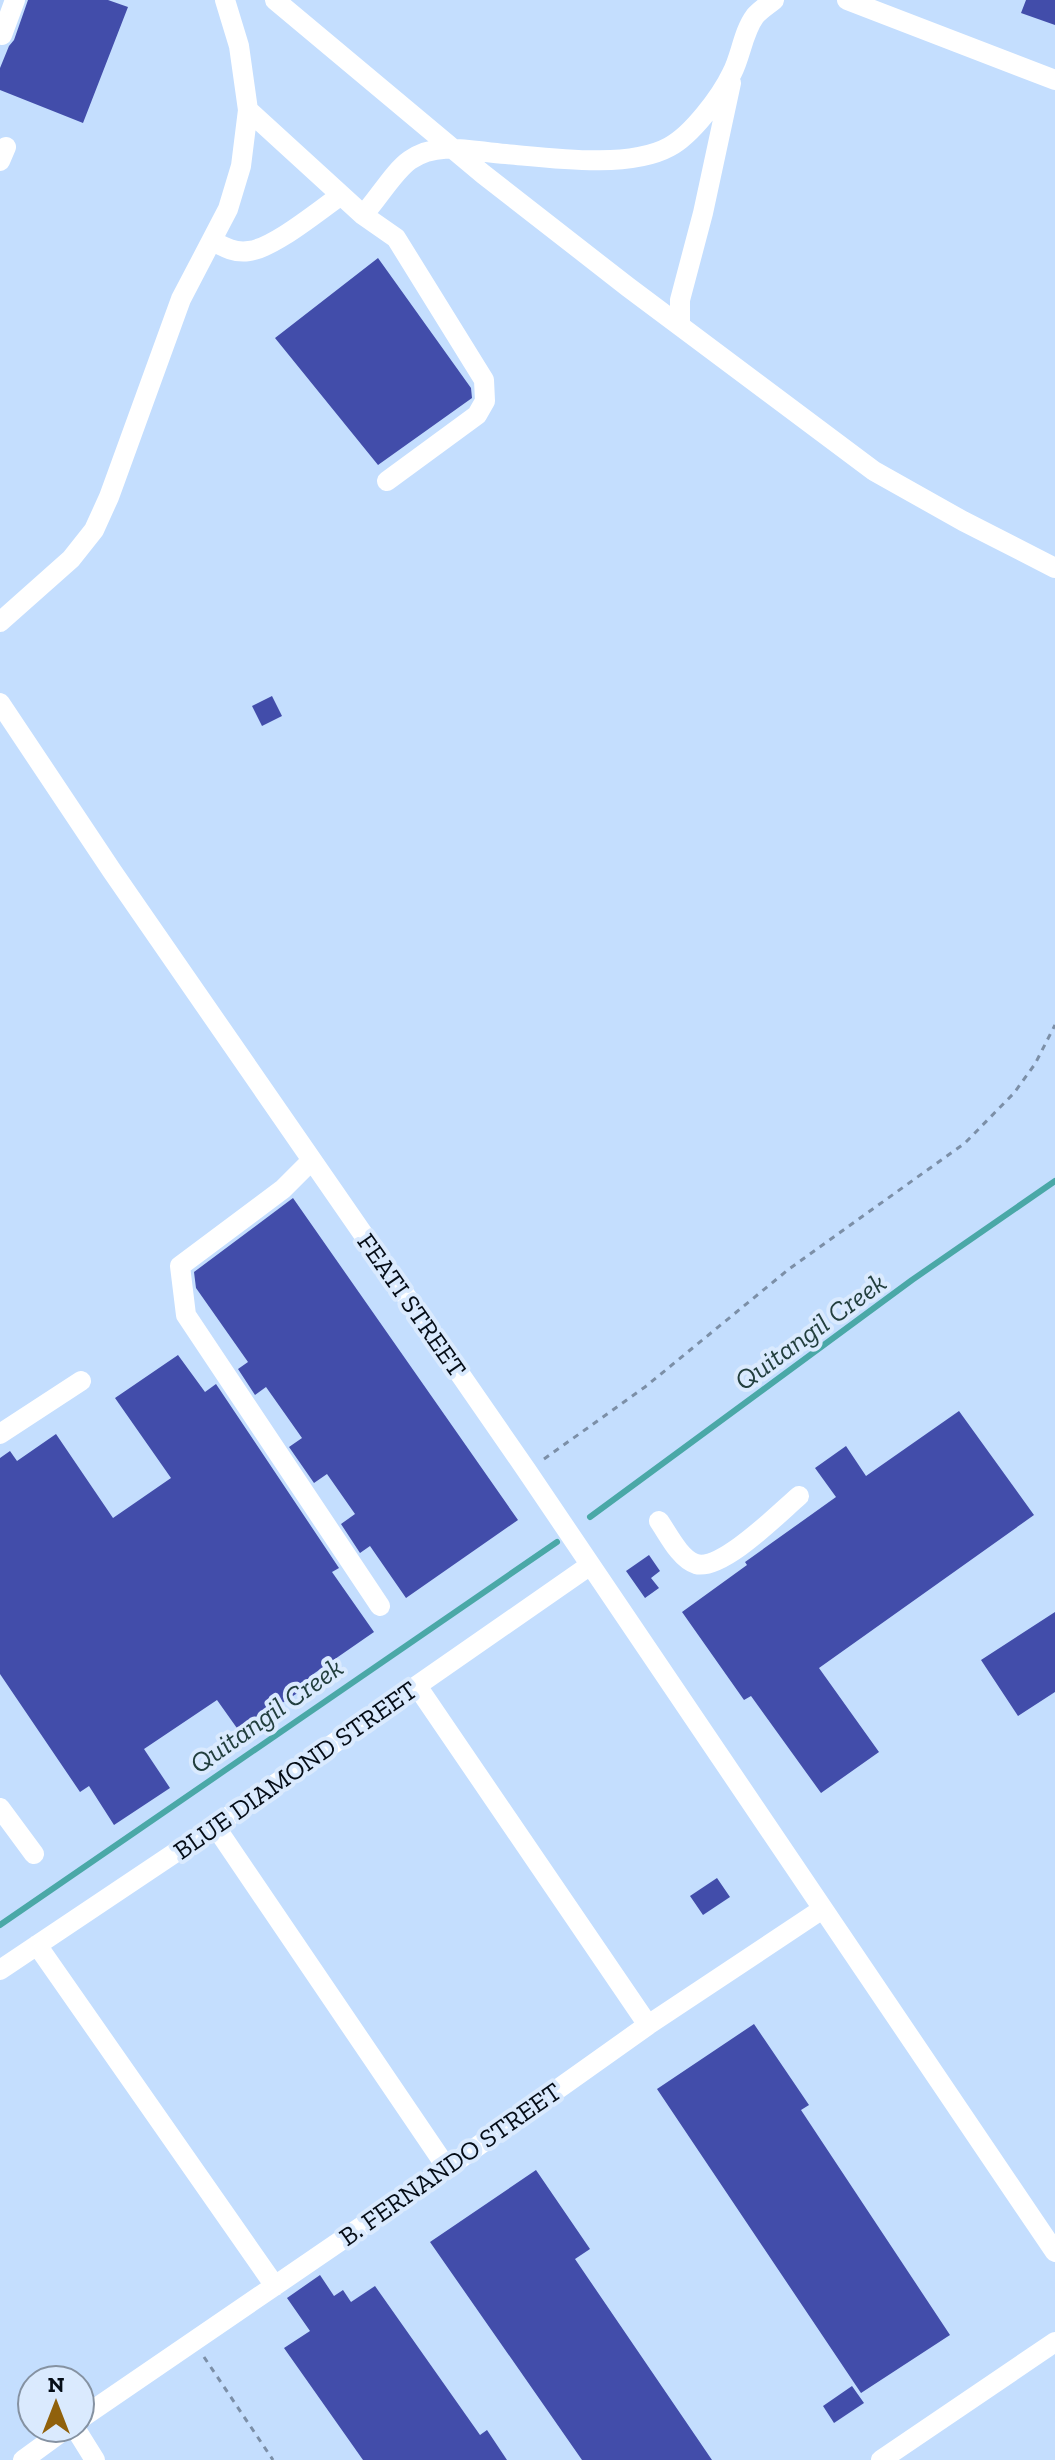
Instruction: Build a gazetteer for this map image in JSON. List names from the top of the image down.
{
  "streets": {
    "street": ["FEATI STREET", "BLUE DIAMOND STREET", "B. FERNANDO STREET"]
  },
  "crossings": [
    ["FEATI STREET", "BLUE DIAMOND STREET"],
    ["FEATI STREET", "B. FERNANDO STREET"]
  ],
  "water": ["Quitangil Creek"],
  "north": "top"
}
